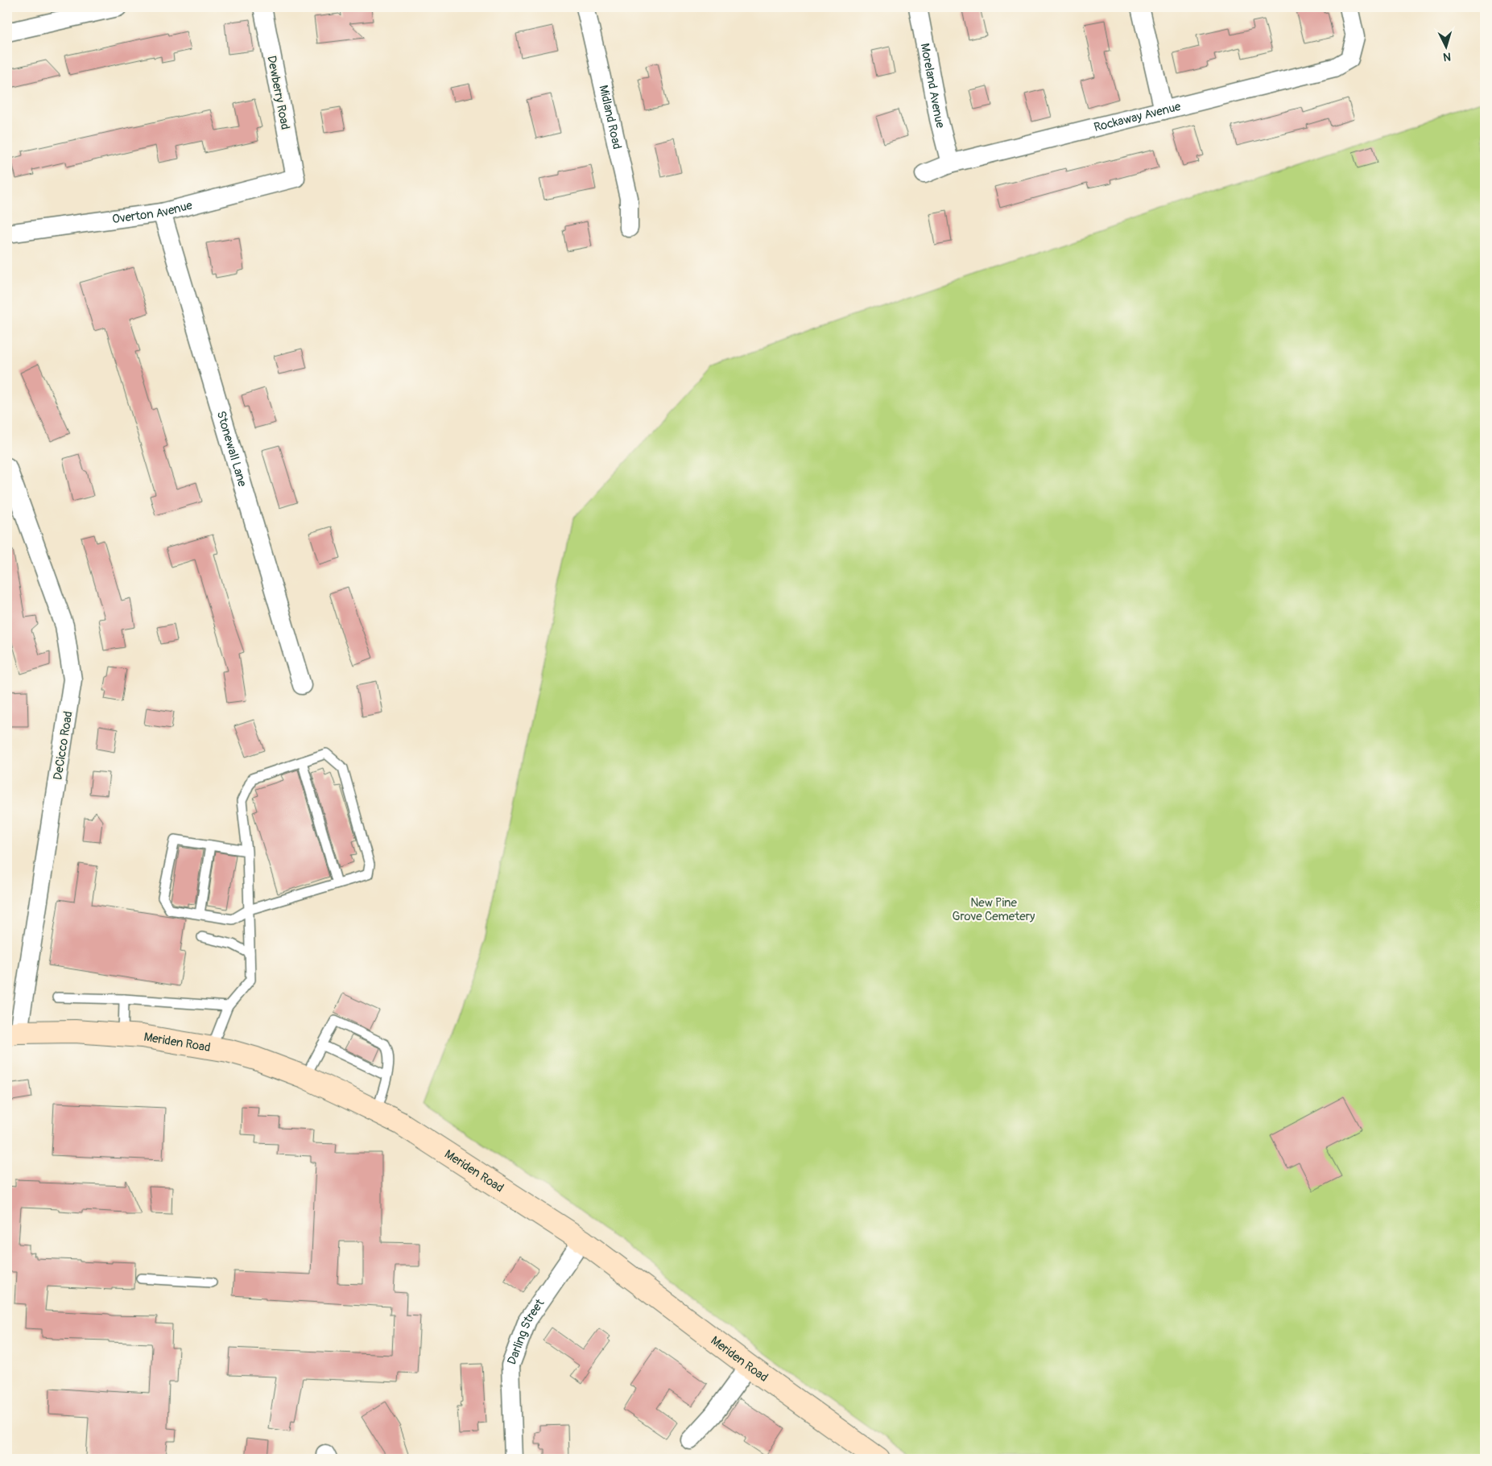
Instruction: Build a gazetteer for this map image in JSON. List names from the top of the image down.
{
  "streets": {
    "main road": ["Meriden Road"],
    "street": [
      "Moreland Avenue",
      "Dewberry Road",
      "Midland Road",
      "Rockaway Avenue",
      "Overton Avenue",
      "Stonewall Lane",
      "DeCicco Road",
      "Darling Street"
    ]
  },
  "crossings": [
    ["Moreland Avenue", "Rockaway Avenue"],
    ["Dewberry Road", "Overton Avenue"],
    ["Overton Avenue", "Stonewall Lane"],
    ["DeCicco Road", "Meriden Road"],
    ["Meriden Road", "Darling Street"]
  ],
  "parks": ["New Pine Grove Cemetery"],
  "north": "bottom"
}
